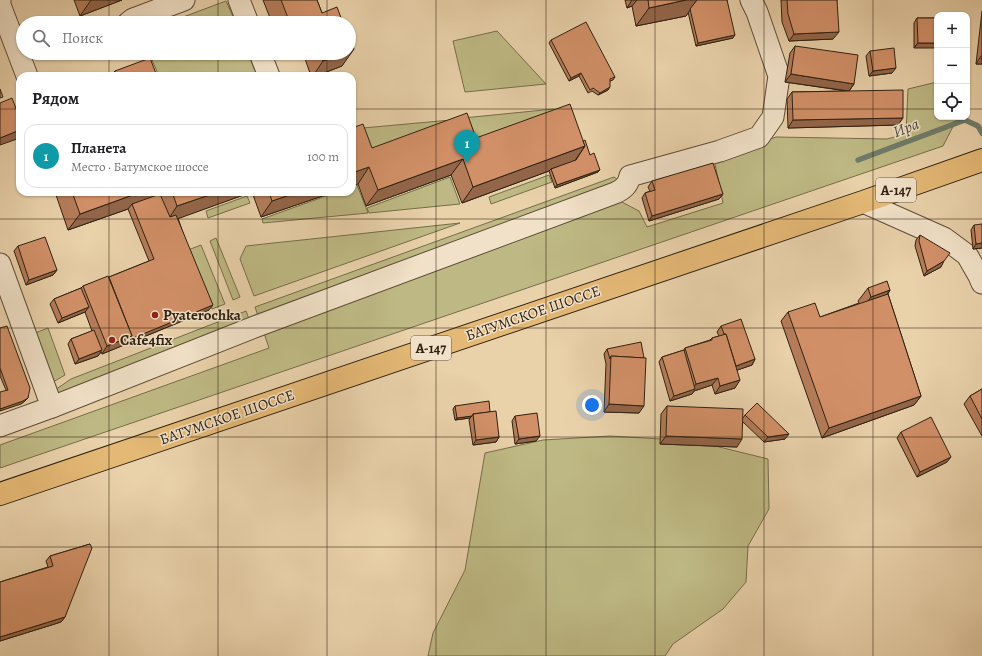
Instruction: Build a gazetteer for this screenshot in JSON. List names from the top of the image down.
{
  "streets": {
    "highway": ["А-147", "БАТУМСКОЕ ШОССЕ"]
  },
  "water": ["Ира"],
  "places": ["Pyaterochka", "Cafe4fix"],
  "page": {
    "map_buttons": ["+", "−"],
    "search": "Поиск",
    "heading": "Рядом",
    "list": [
      {
        "mark": "1",
        "name": "Планета",
        "note": "Место · Батумское шоссе",
        "value": "100 m"
      }
    ],
    "pins": "1"
  }
}
